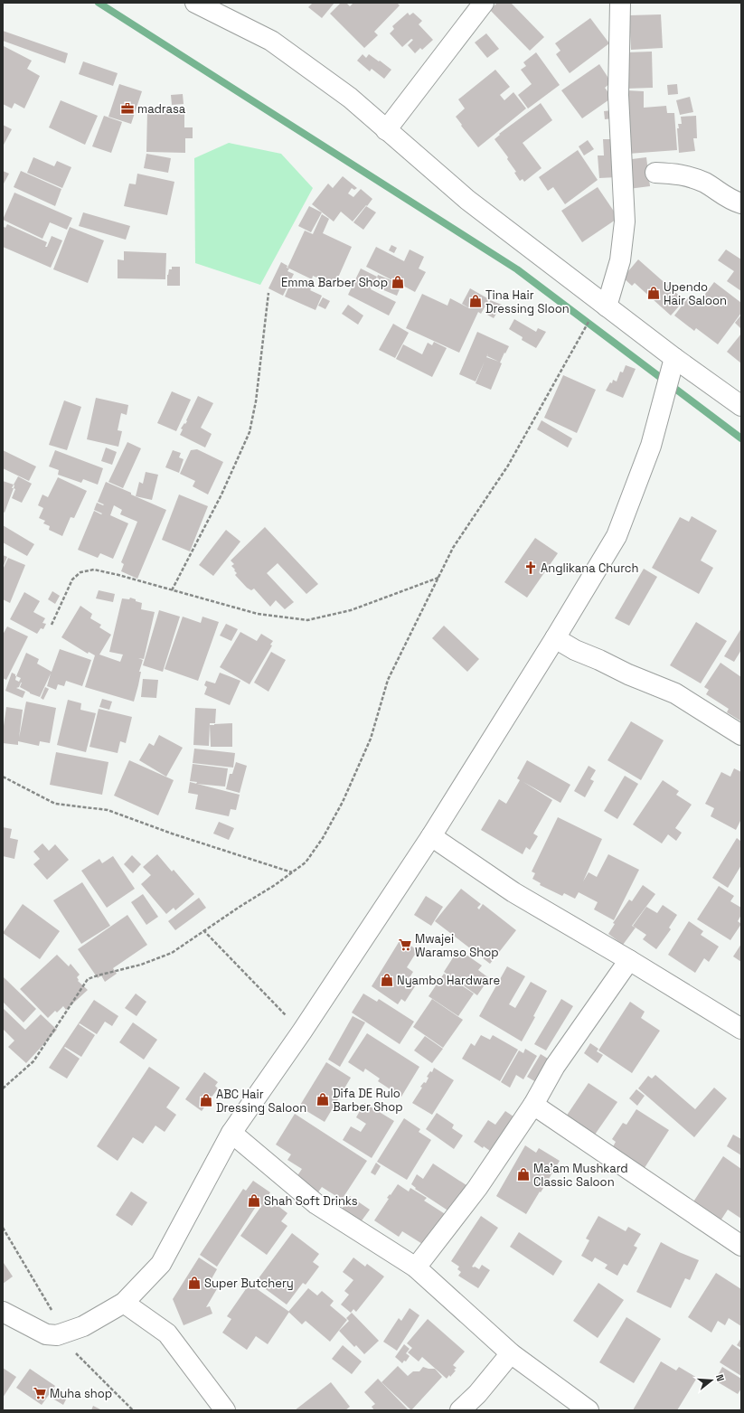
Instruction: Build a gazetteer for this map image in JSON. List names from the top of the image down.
{
  "places": {
    "office": ["madrasa"],
    "shop": [
      "Emma Barber Shop",
      "Upendo Hair Saloon",
      "Tina Hair Dressing Sloon",
      "Nyambo Hardware",
      "Difa DE Rulo Barber Shop",
      "ABC Hair Dressing Saloon",
      "Ma'am Mushkard Classic Saloon",
      "Shah Soft Drinks",
      "Super Butchery"
    ],
    "church": ["Anglikana Church"],
    "supermarket": ["Mwajei Waramso Shop", "Muha shop"]
  },
  "north": "right"
}
